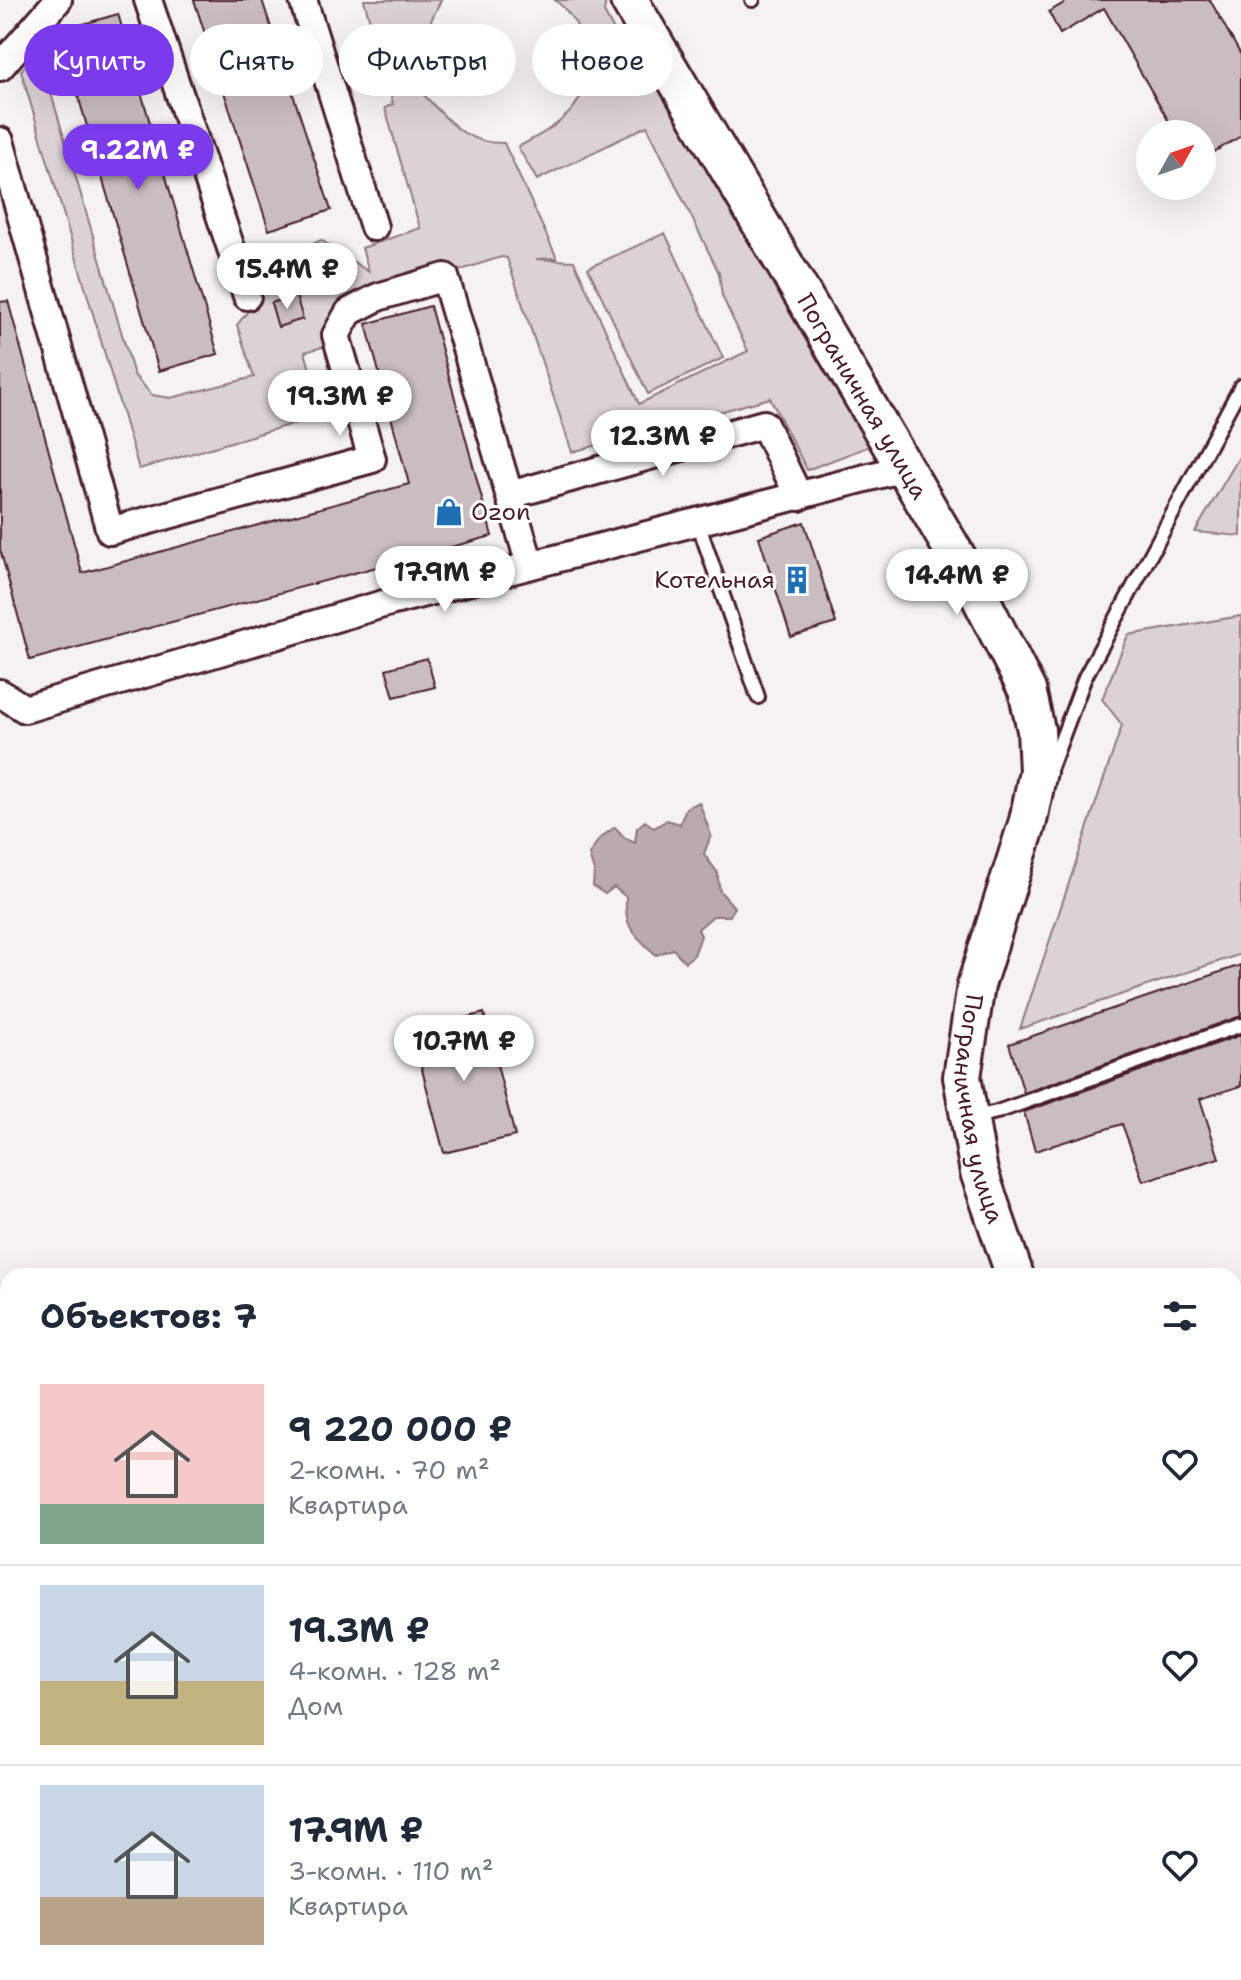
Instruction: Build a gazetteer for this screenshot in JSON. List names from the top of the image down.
{
  "streets": {
    "street": ["Пограничная улица"]
  },
  "places": {
    "shop": ["Ozon"],
    "building": ["Котельная"]
  },
  "north": "top right",
  "page": {
    "chip": [
      "Купить",
      "Снять",
      "Фильтры",
      "Новое"
    ],
    "price": [
      "9.22M ₽",
      "15.4M ₽",
      "19.3M ₽",
      "12.3M ₽",
      "17.9M ₽",
      "14.4M ₽",
      "10.7M ₽"
    ],
    "heading": "Объектов: 7",
    "list": [
      {
        "name": "9 220 000 ₽",
        "note": "2-комн. · 70 m² · Квартира"
      },
      {
        "name": "19.3M ₽",
        "note": "4-комн. · 128 m² · Дом"
      },
      {
        "name": "17.9M ₽",
        "note": "3-комн. · 110 m² · Квартира"
      }
    ]
  }
}
